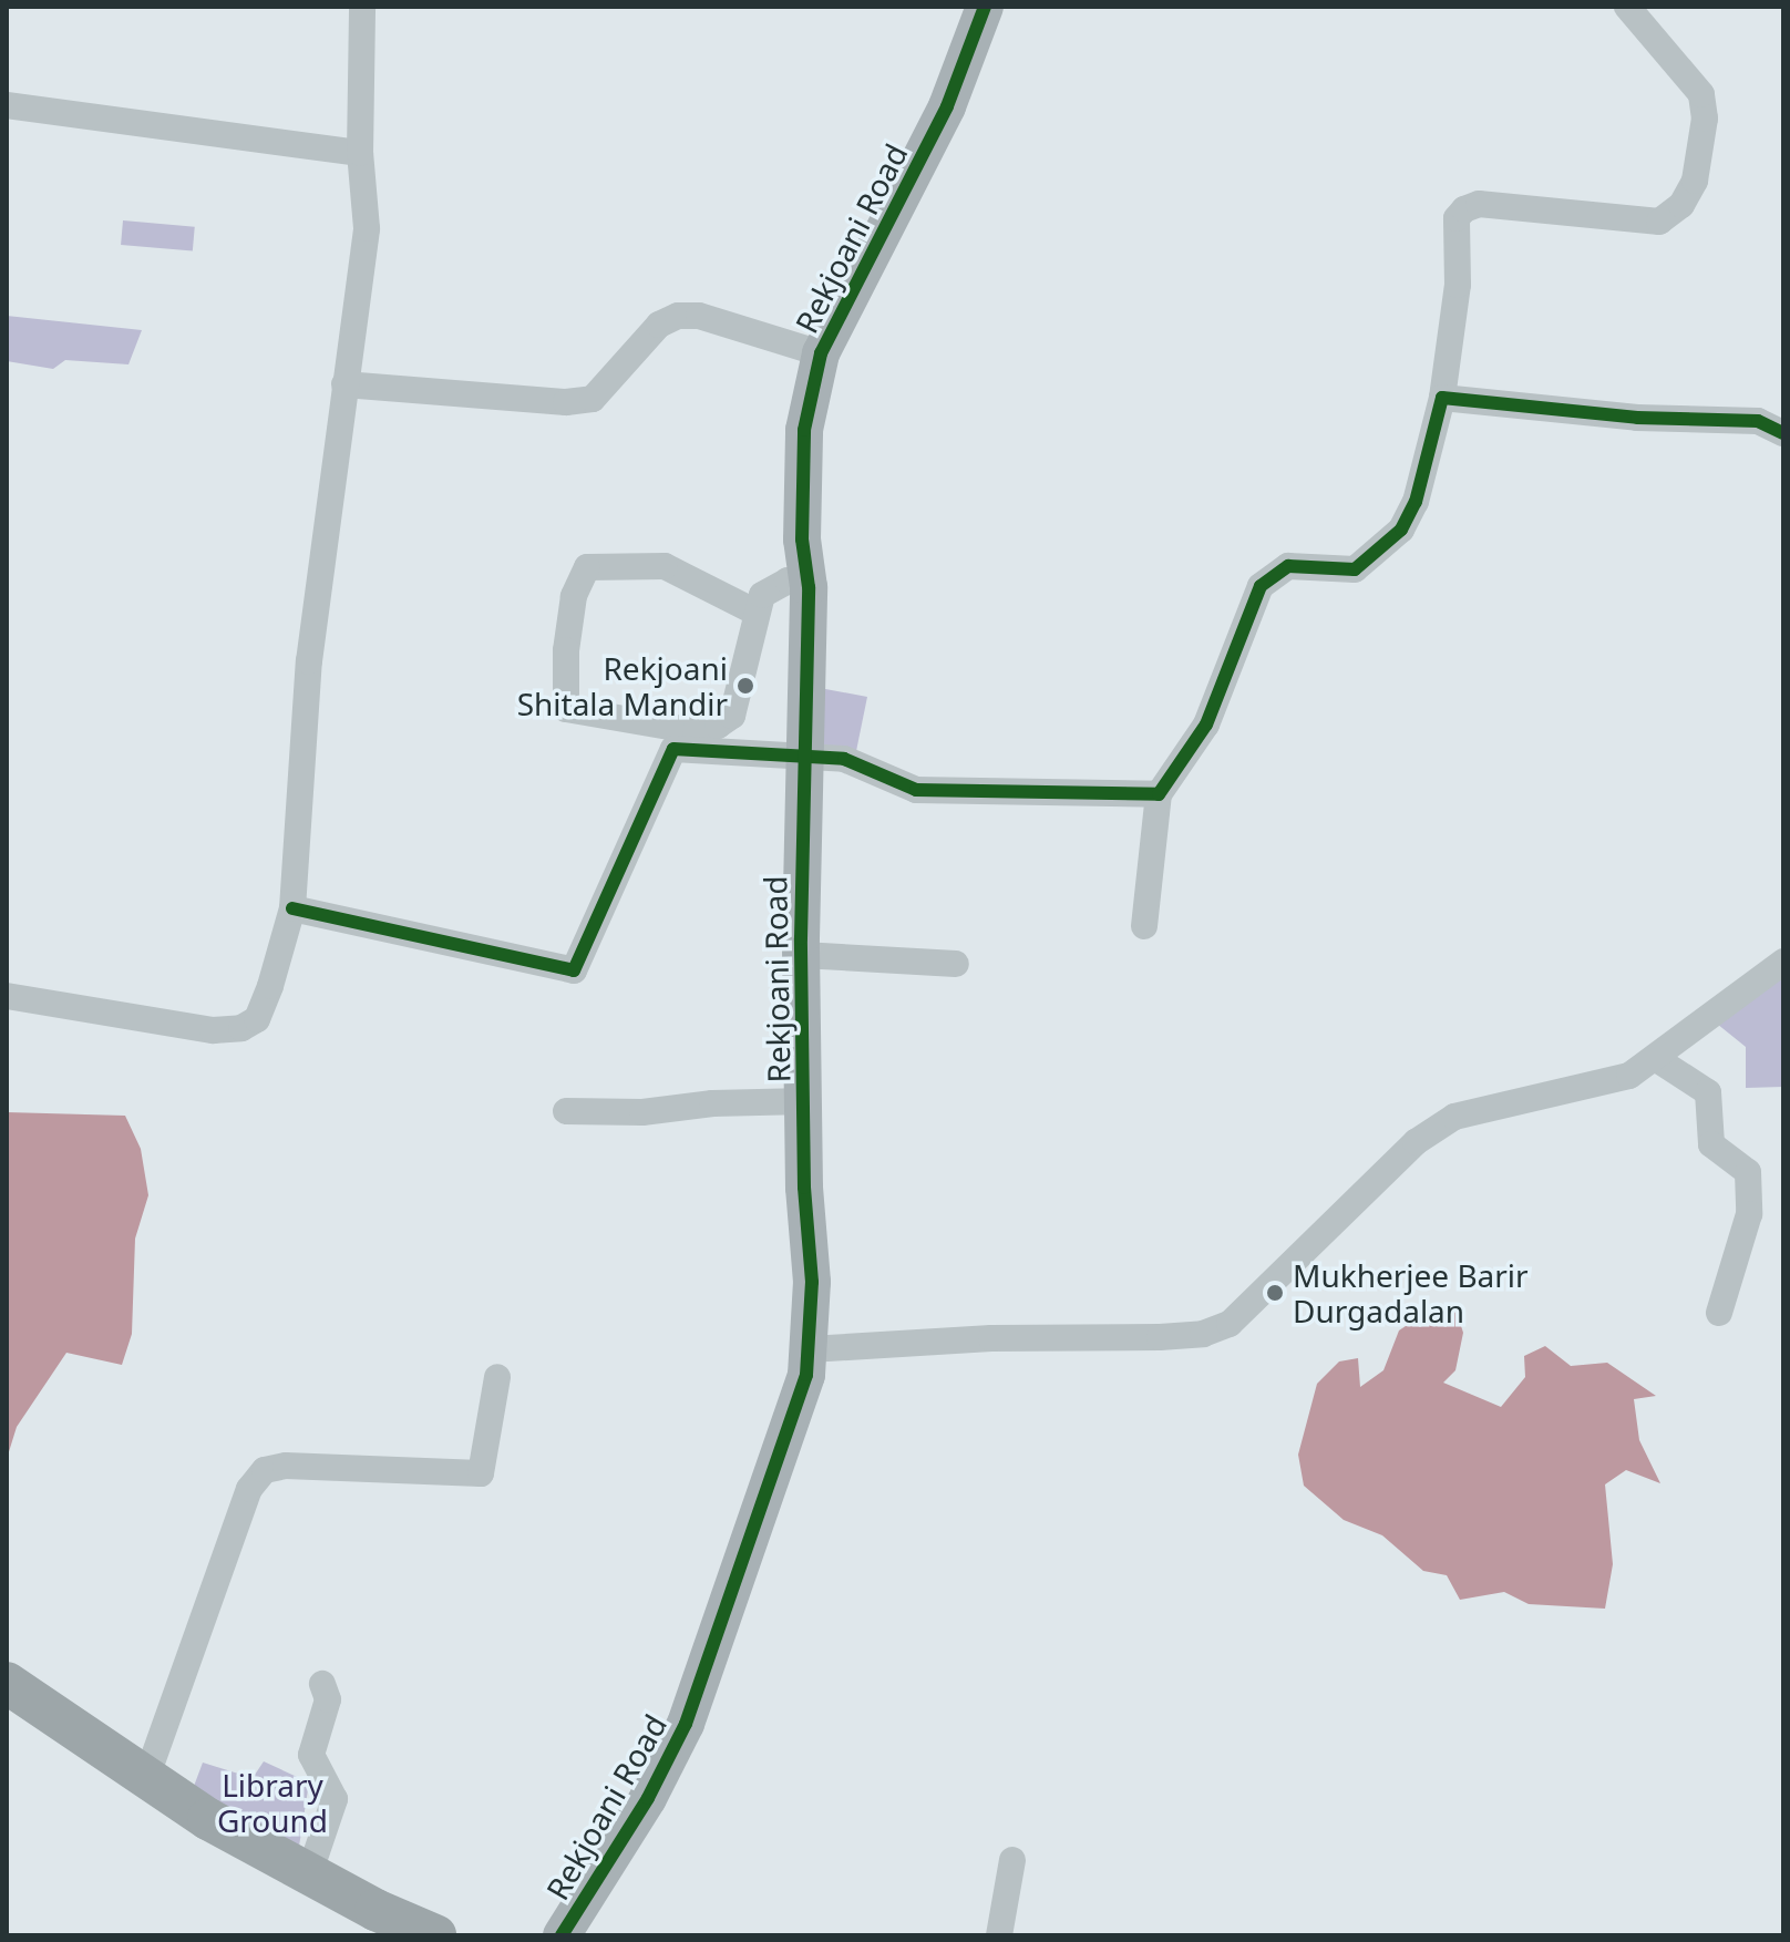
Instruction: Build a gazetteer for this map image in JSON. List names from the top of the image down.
{
  "streets": {
    "street": ["Rekjoani Road"]
  },
  "parks": ["Library Ground"],
  "places": ["Rekjoani Shitala Mandir", "Mukherjee Barir Durgadalan"]
}
